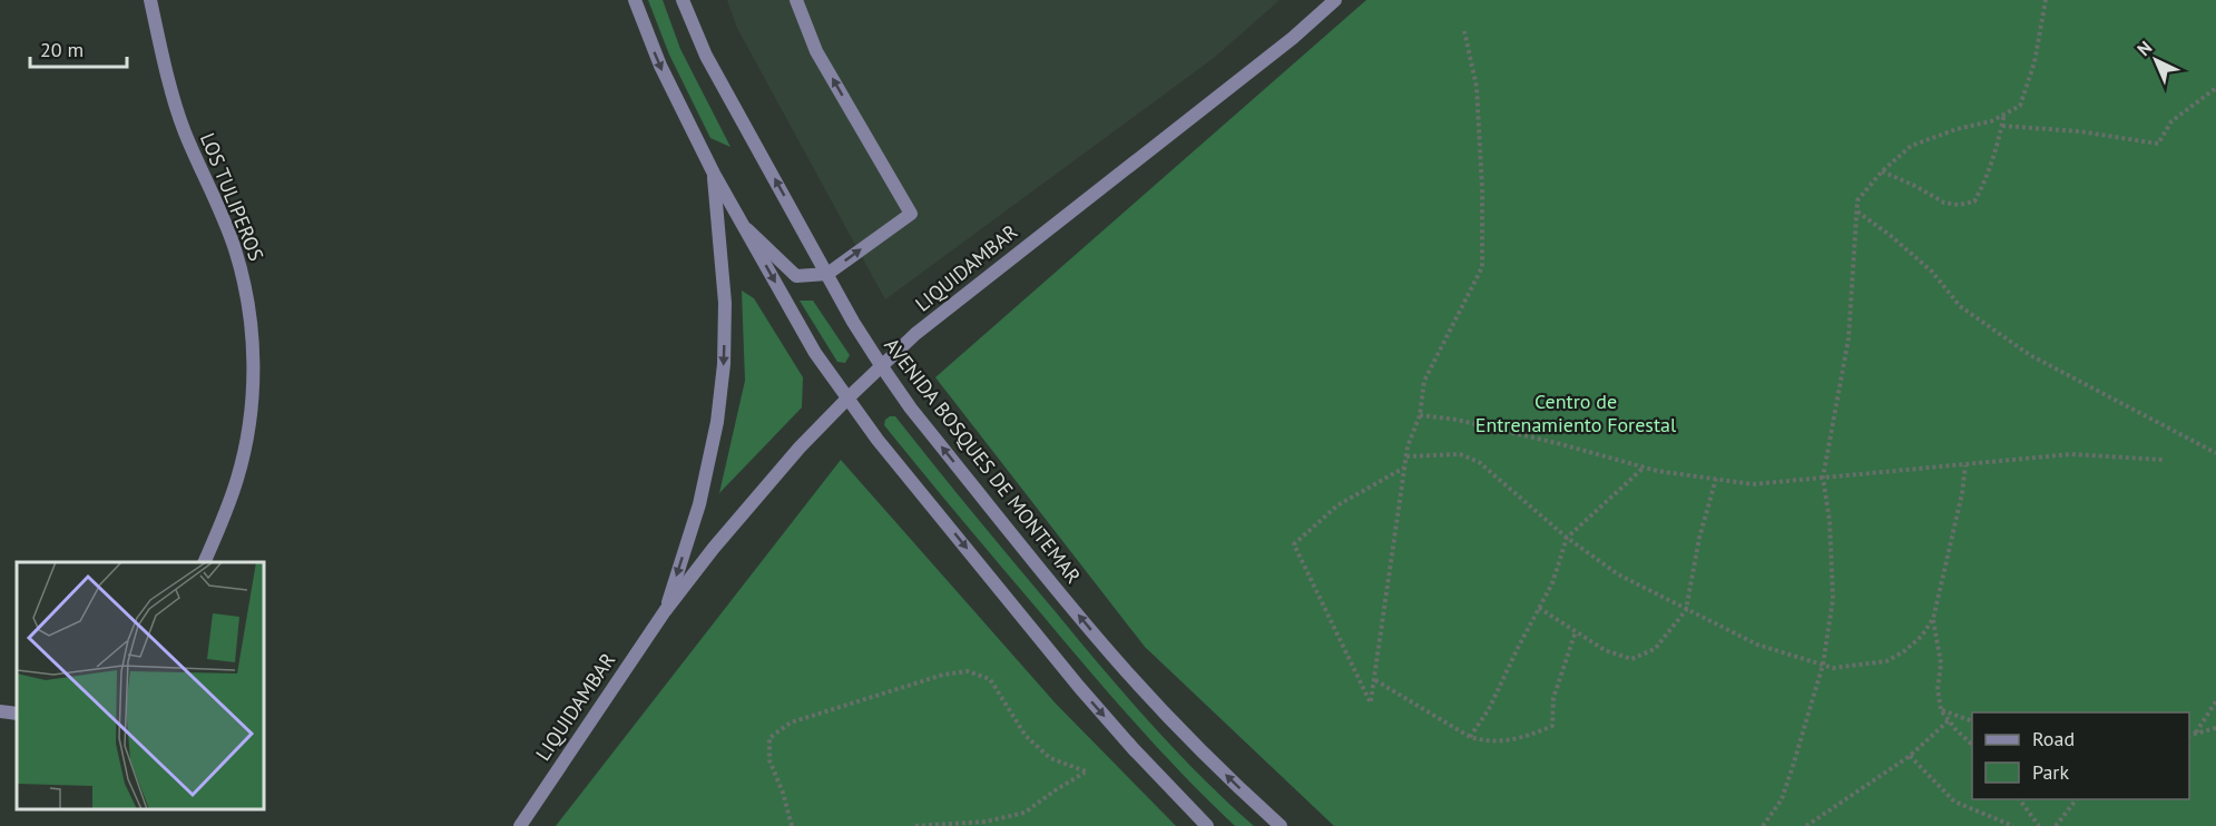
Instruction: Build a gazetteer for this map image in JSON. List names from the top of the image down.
{
  "streets": {
    "street": ["LOS TULIPEROS", "LIQUIDAMBAR", "AVENIDA BOSQUES DE MONTEMAR"]
  },
  "crossings": [
    ["LIQUIDAMBAR", "AVENIDA BOSQUES DE MONTEMAR"]
  ],
  "parks": ["Centro de Entrenamiento Forestal"],
  "legend": ["Road", "Park"],
  "scale_bar": "20 m",
  "north": "top left"
}
